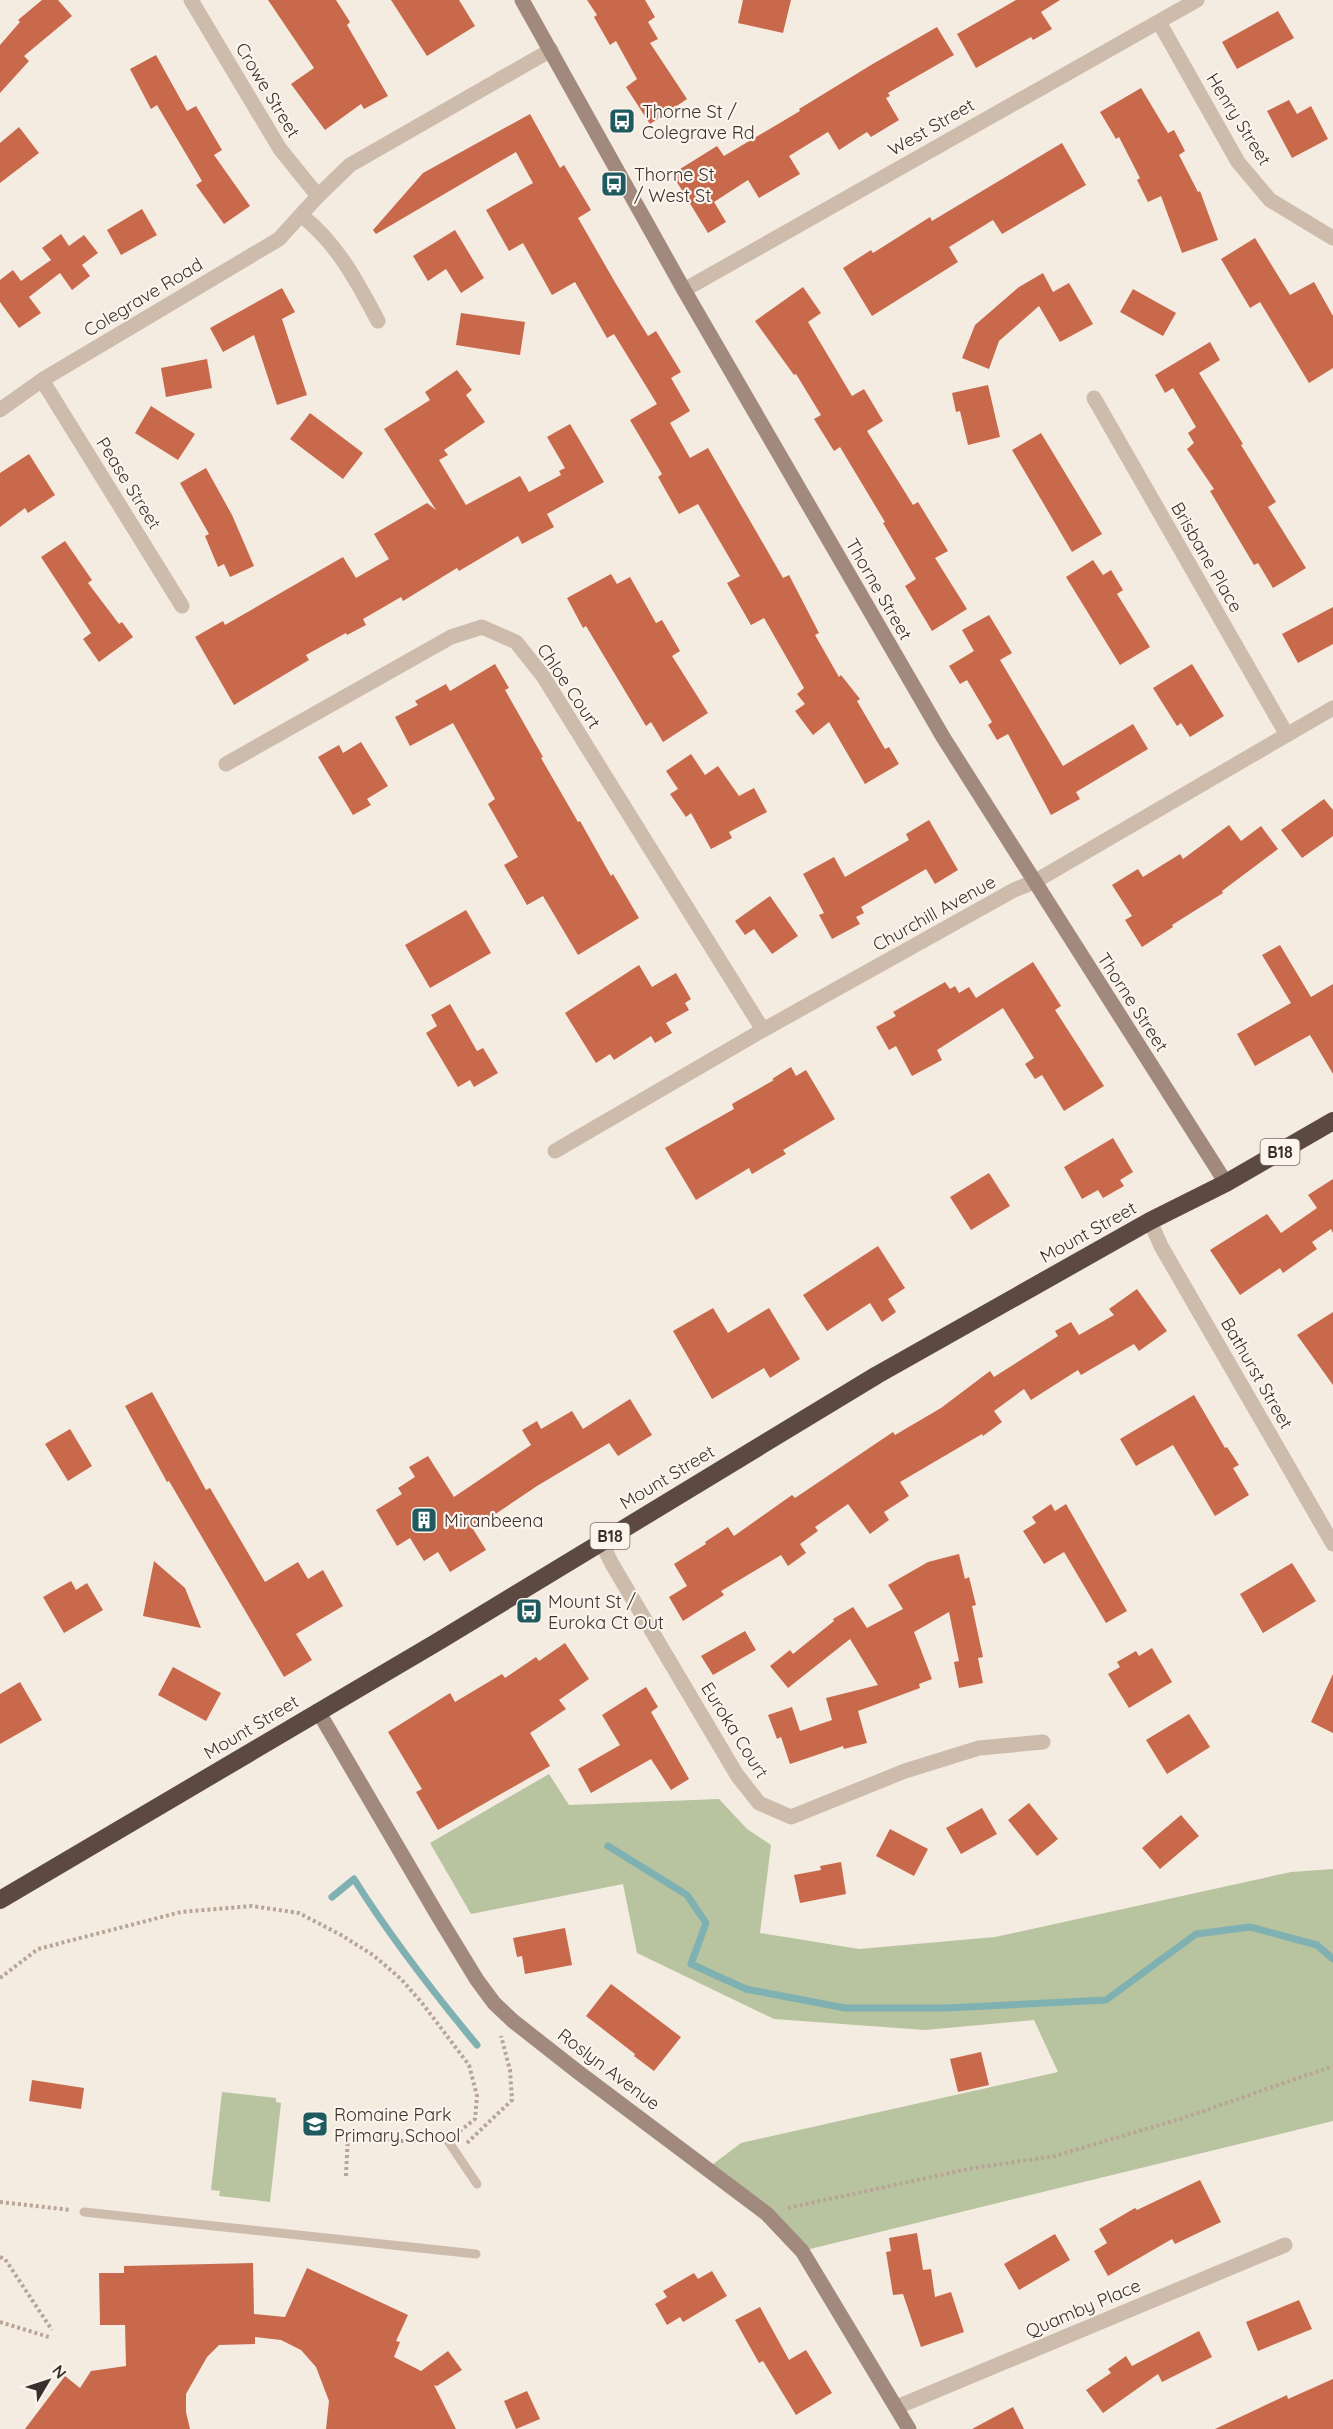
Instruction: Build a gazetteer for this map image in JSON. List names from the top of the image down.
{
  "streets": {
    "highway": ["B18", "Mount Street"],
    "street": [
      "Crowe Street",
      "Henry Street",
      "West Street",
      "Colegrave Road",
      "Pease Street",
      "Brisbane Place",
      "Thorne Street",
      "Chloe Court",
      "Churchill Avenue",
      "Bathurst Street",
      "Euroka Court",
      "Roslyn Avenue",
      "Quamby Place"
    ]
  },
  "crossings": [
    ["Crowe Street", "Colegrave Road"],
    ["Henry Street", "West Street"],
    ["West Street", "Thorne Street"],
    ["Colegrave Road", "Pease Street"],
    ["Colegrave Road", "Thorne Street"],
    ["Brisbane Place", "Churchill Avenue"],
    ["Thorne Street", "Churchill Avenue"],
    ["Thorne Street", "Mount Street"],
    ["Chloe Court", "Churchill Avenue"],
    ["Mount Street", "Bathurst Street"],
    ["Mount Street", "Euroka Court"],
    ["Mount Street", "Roslyn Avenue"],
    ["Roslyn Avenue", "Quamby Place"]
  ],
  "places": {
    "bus stop": ["Thorne St / Colegrave Rd", "Thorne St / West St", "Mount St / Euroka Ct Out"],
    "building": ["Miranbeena"],
    "school or university": ["Romaine Park Primary School"]
  },
  "north": "top right"
}
